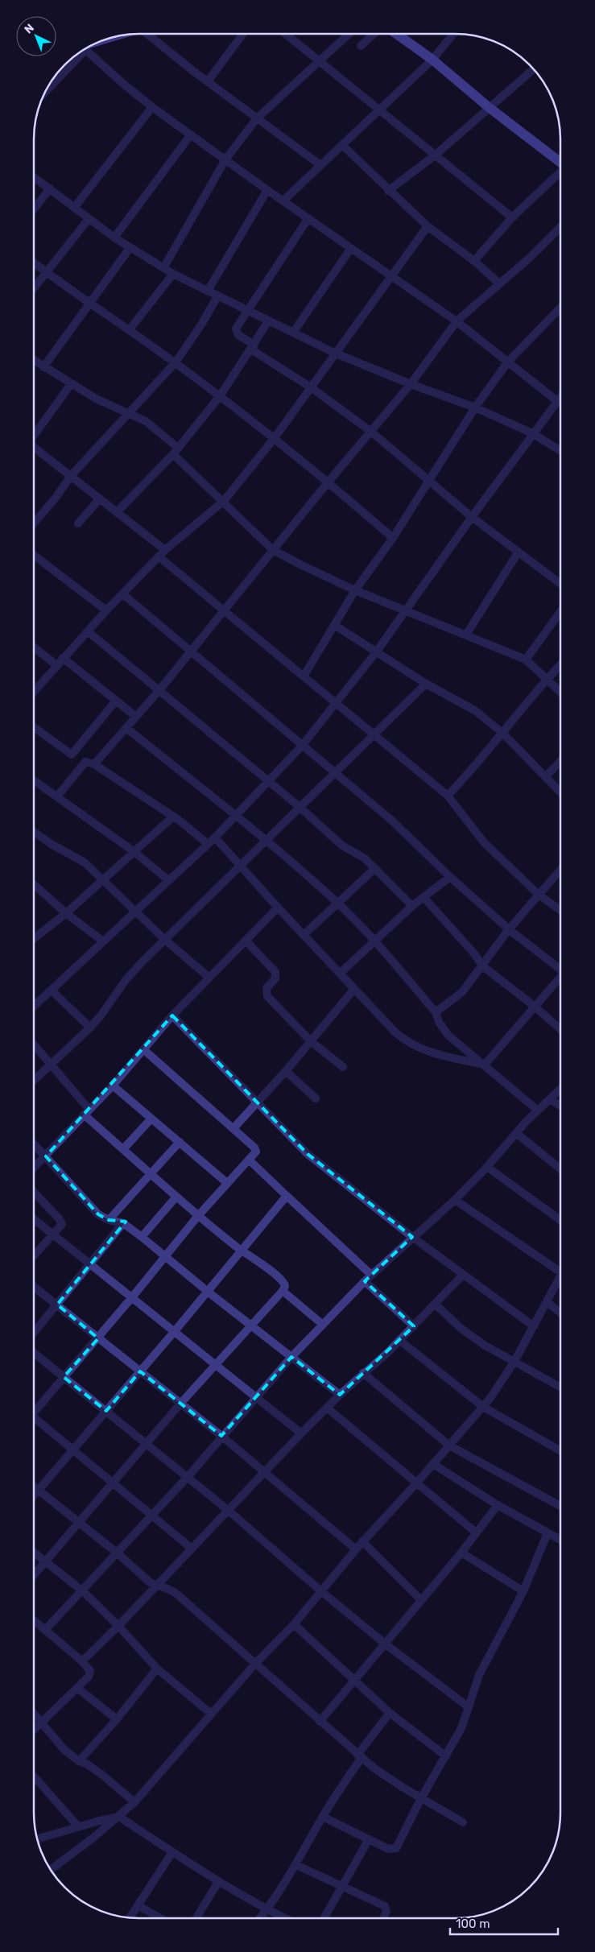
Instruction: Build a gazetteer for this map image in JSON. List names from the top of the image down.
{
  "scale_bar": "100 m",
  "north": "top left"
}
